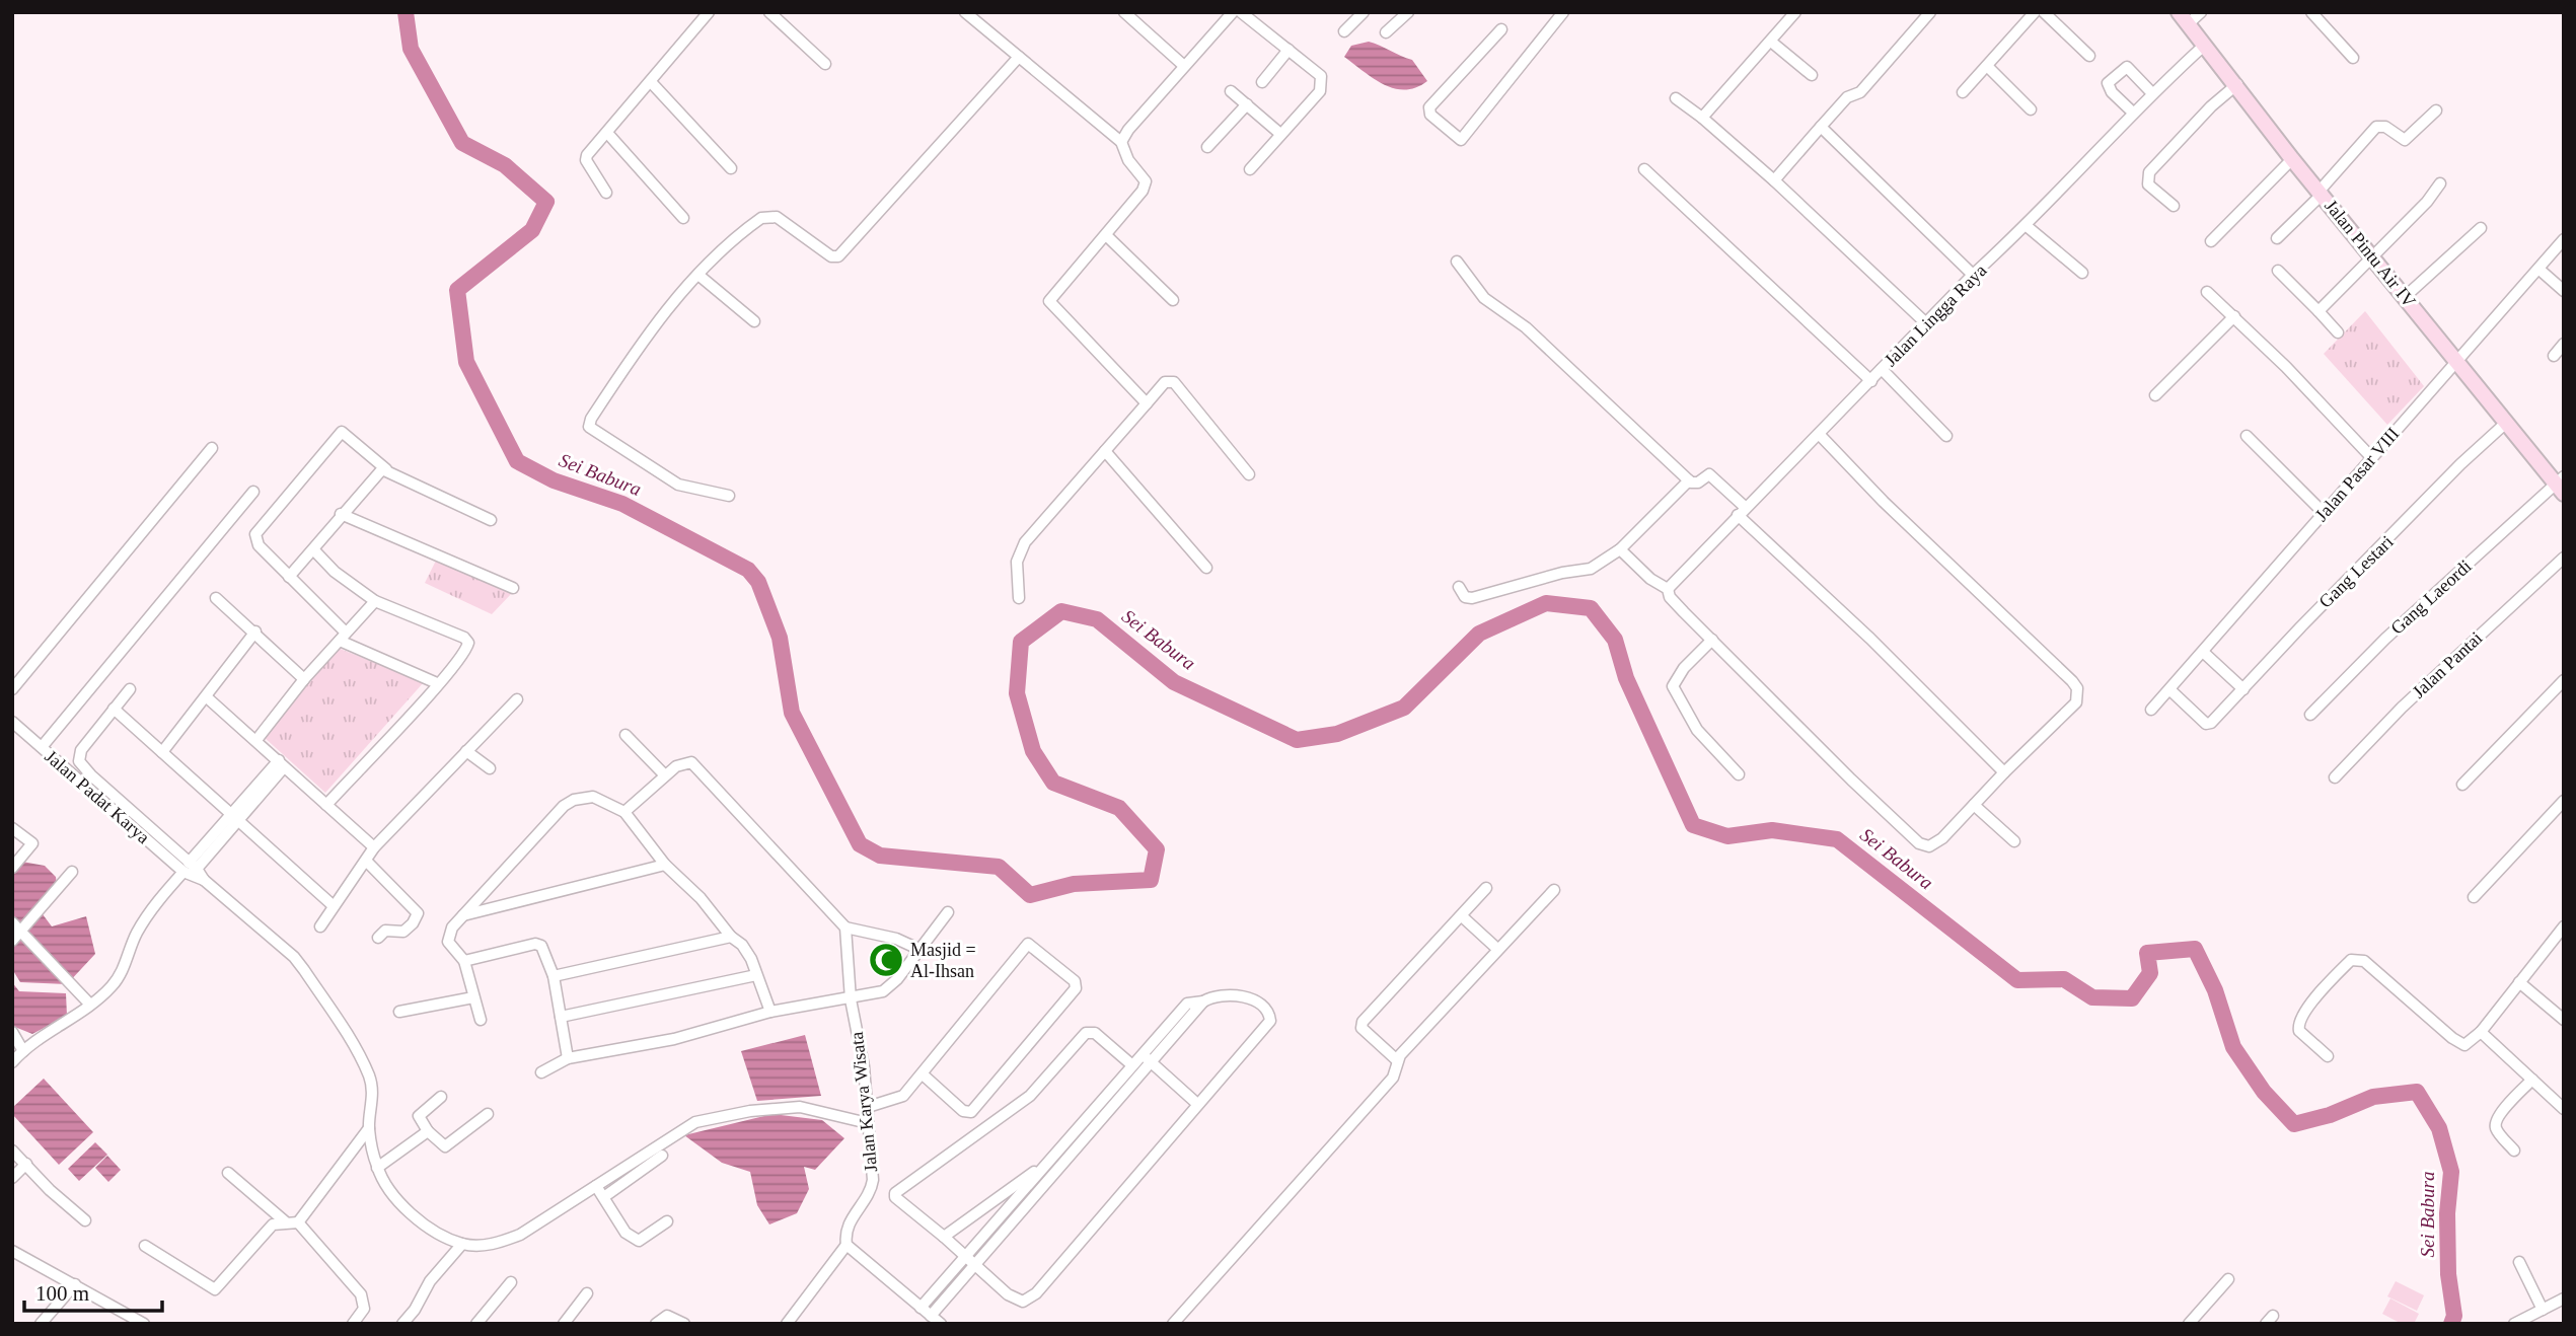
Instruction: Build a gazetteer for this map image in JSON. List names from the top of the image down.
{
  "streets": {
    "main road": ["Jalan Pintu Air IV"],
    "street": [
      "Jalan Lingga Raya",
      "Jalan Pasar VIII",
      "Gang Lestari",
      "Gang Laeordi",
      "Jalan Pantai",
      "Jalan Padat Karya",
      "Jalan Karya Wisata"
    ]
  },
  "crossings": [
    ["Jalan Pintu Air IV", "Jalan Lingga Raya"],
    ["Jalan Pintu Air IV", "Jalan Pasar VIII"],
    ["Jalan Pintu Air IV", "Gang Lestari"],
    ["Jalan Pintu Air IV", "Gang Laeordi"],
    ["Jalan Pasar VIII", "Gang Lestari"]
  ],
  "water": ["Sei Babura"],
  "places": {
    "mosque": ["Masjid = Al-Ihsan"]
  },
  "scale_bar": "100 m"
}
